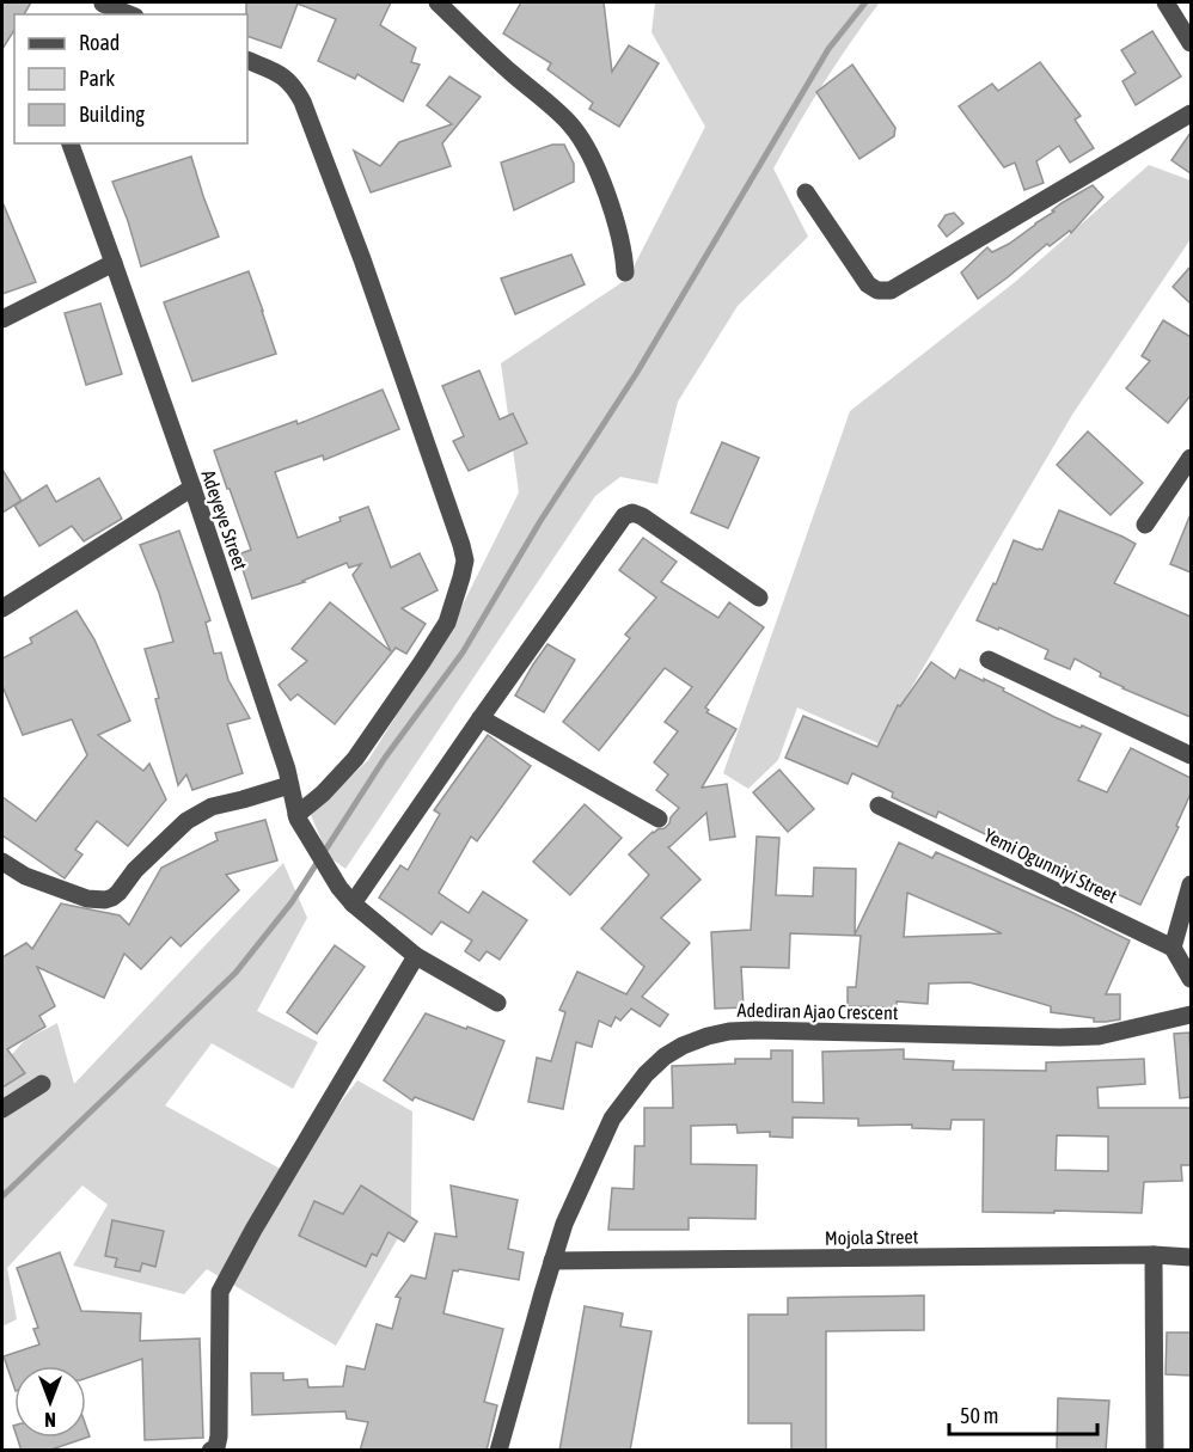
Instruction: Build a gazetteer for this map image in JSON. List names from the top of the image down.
{
  "streets": {
    "street": [
      "Adeyeye Street",
      "Yemi Ogunniyi Street",
      "Adediran Ajao Crescent",
      "Mojola Street"
    ]
  },
  "crossings": [
    ["Adediran Ajao Crescent", "Mojola Street"]
  ],
  "legend": ["Road", "Park", "Building"],
  "scale_bar": "50 m",
  "north": "bottom"
}
